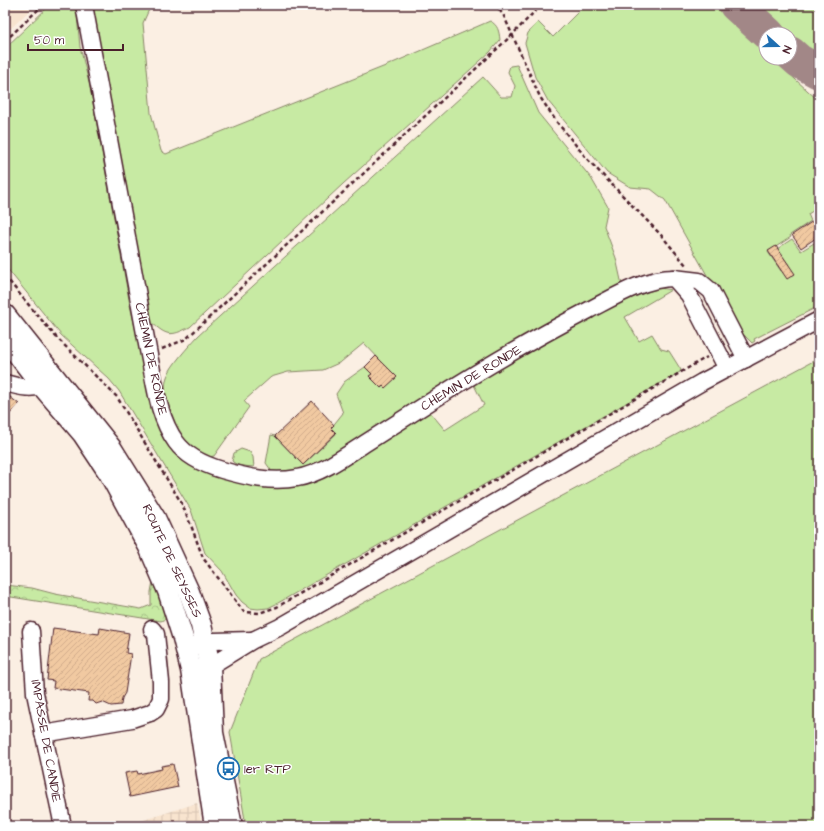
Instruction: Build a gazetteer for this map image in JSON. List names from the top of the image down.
{
  "streets": {
    "main road": ["ROUTE DE SEYSSES"],
    "street": ["CHEMIN DE RONDE", "IMPASSE DE CANDIE"]
  },
  "places": {
    "bus stop": ["1er RTP"]
  },
  "scale_bar": "50 m",
  "north": "right"
}
